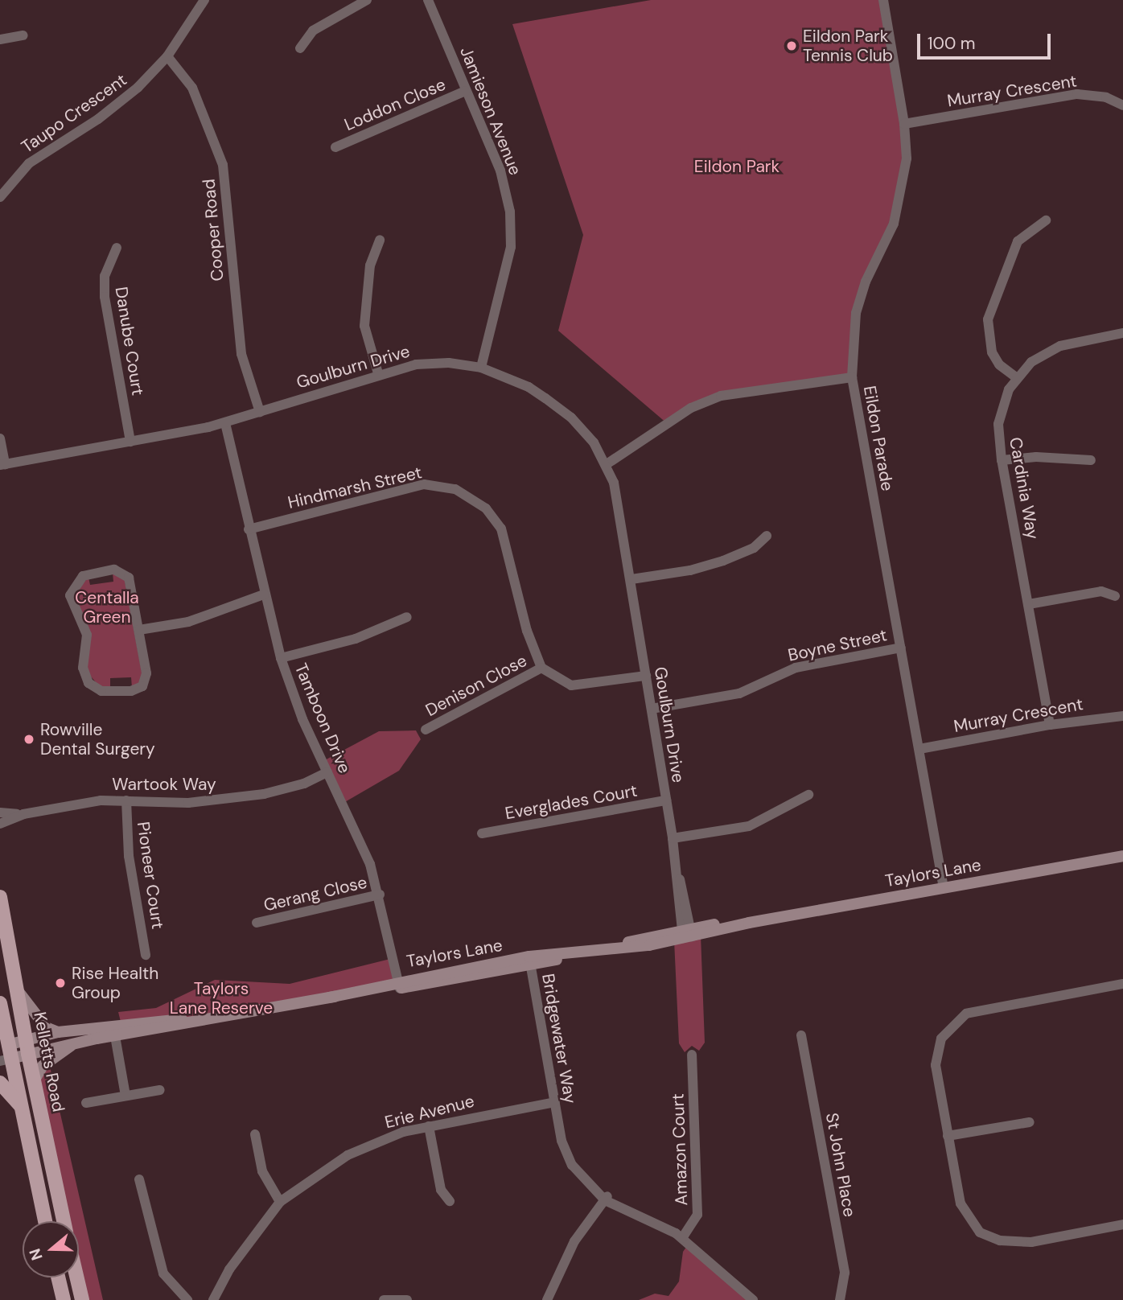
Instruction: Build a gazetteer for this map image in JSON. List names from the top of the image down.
{
  "streets": {
    "main road": ["Taylors Lane", "Kelletts Road"],
    "street": [
      "Murray Crescent",
      "Loddon Close",
      "Jamieson Avenue",
      "Taupo Crescent",
      "Cooper Road",
      "Danube Court",
      "Goulburn Drive",
      "Eildon Parade",
      "Hindmarsh Street",
      "Cardinia Way",
      "Boyne Street",
      "Denison Close",
      "Tamboon Drive",
      "Wartook Way",
      "Everglades Court",
      "Pioneer Court",
      "Gerang Close",
      "Bridgewater Way",
      "Erie Avenue",
      "Amazon Court",
      "St John Place"
    ]
  },
  "crossings": [
    ["Murray Crescent", "Eildon Parade"],
    ["Murray Crescent", "Cardinia Way"],
    ["Loddon Close", "Jamieson Avenue"],
    ["Jamieson Avenue", "Goulburn Drive"],
    ["Taupo Crescent", "Cooper Road"],
    ["Cooper Road", "Goulburn Drive"],
    ["Danube Court", "Goulburn Drive"],
    ["Goulburn Drive", "Boyne Street"],
    ["Goulburn Drive", "Tamboon Drive"],
    ["Goulburn Drive", "Everglades Court"],
    ["Goulburn Drive", "Taylors Lane"],
    ["Eildon Parade", "Boyne Street"],
    ["Eildon Parade", "Taylors Lane"],
    ["Hindmarsh Street", "Denison Close"],
    ["Hindmarsh Street", "Tamboon Drive"],
    ["Tamboon Drive", "Wartook Way"],
    ["Tamboon Drive", "Taylors Lane"],
    ["Tamboon Drive", "Gerang Close"],
    ["Wartook Way", "Pioneer Court"],
    ["Taylors Lane", "Bridgewater Way"],
    ["Taylors Lane", "Kelletts Road"],
    ["Bridgewater Way", "Erie Avenue"],
    ["Bridgewater Way", "Amazon Court"]
  ],
  "parks": ["Eildon Park", "Centalla Green", "Taylors Lane Reserve"],
  "places": ["Eildon Park Tennis Club", "Rowville Dental Surgery", "Rise Health Group"],
  "scale_bar": "100 m",
  "north": "left"
}
